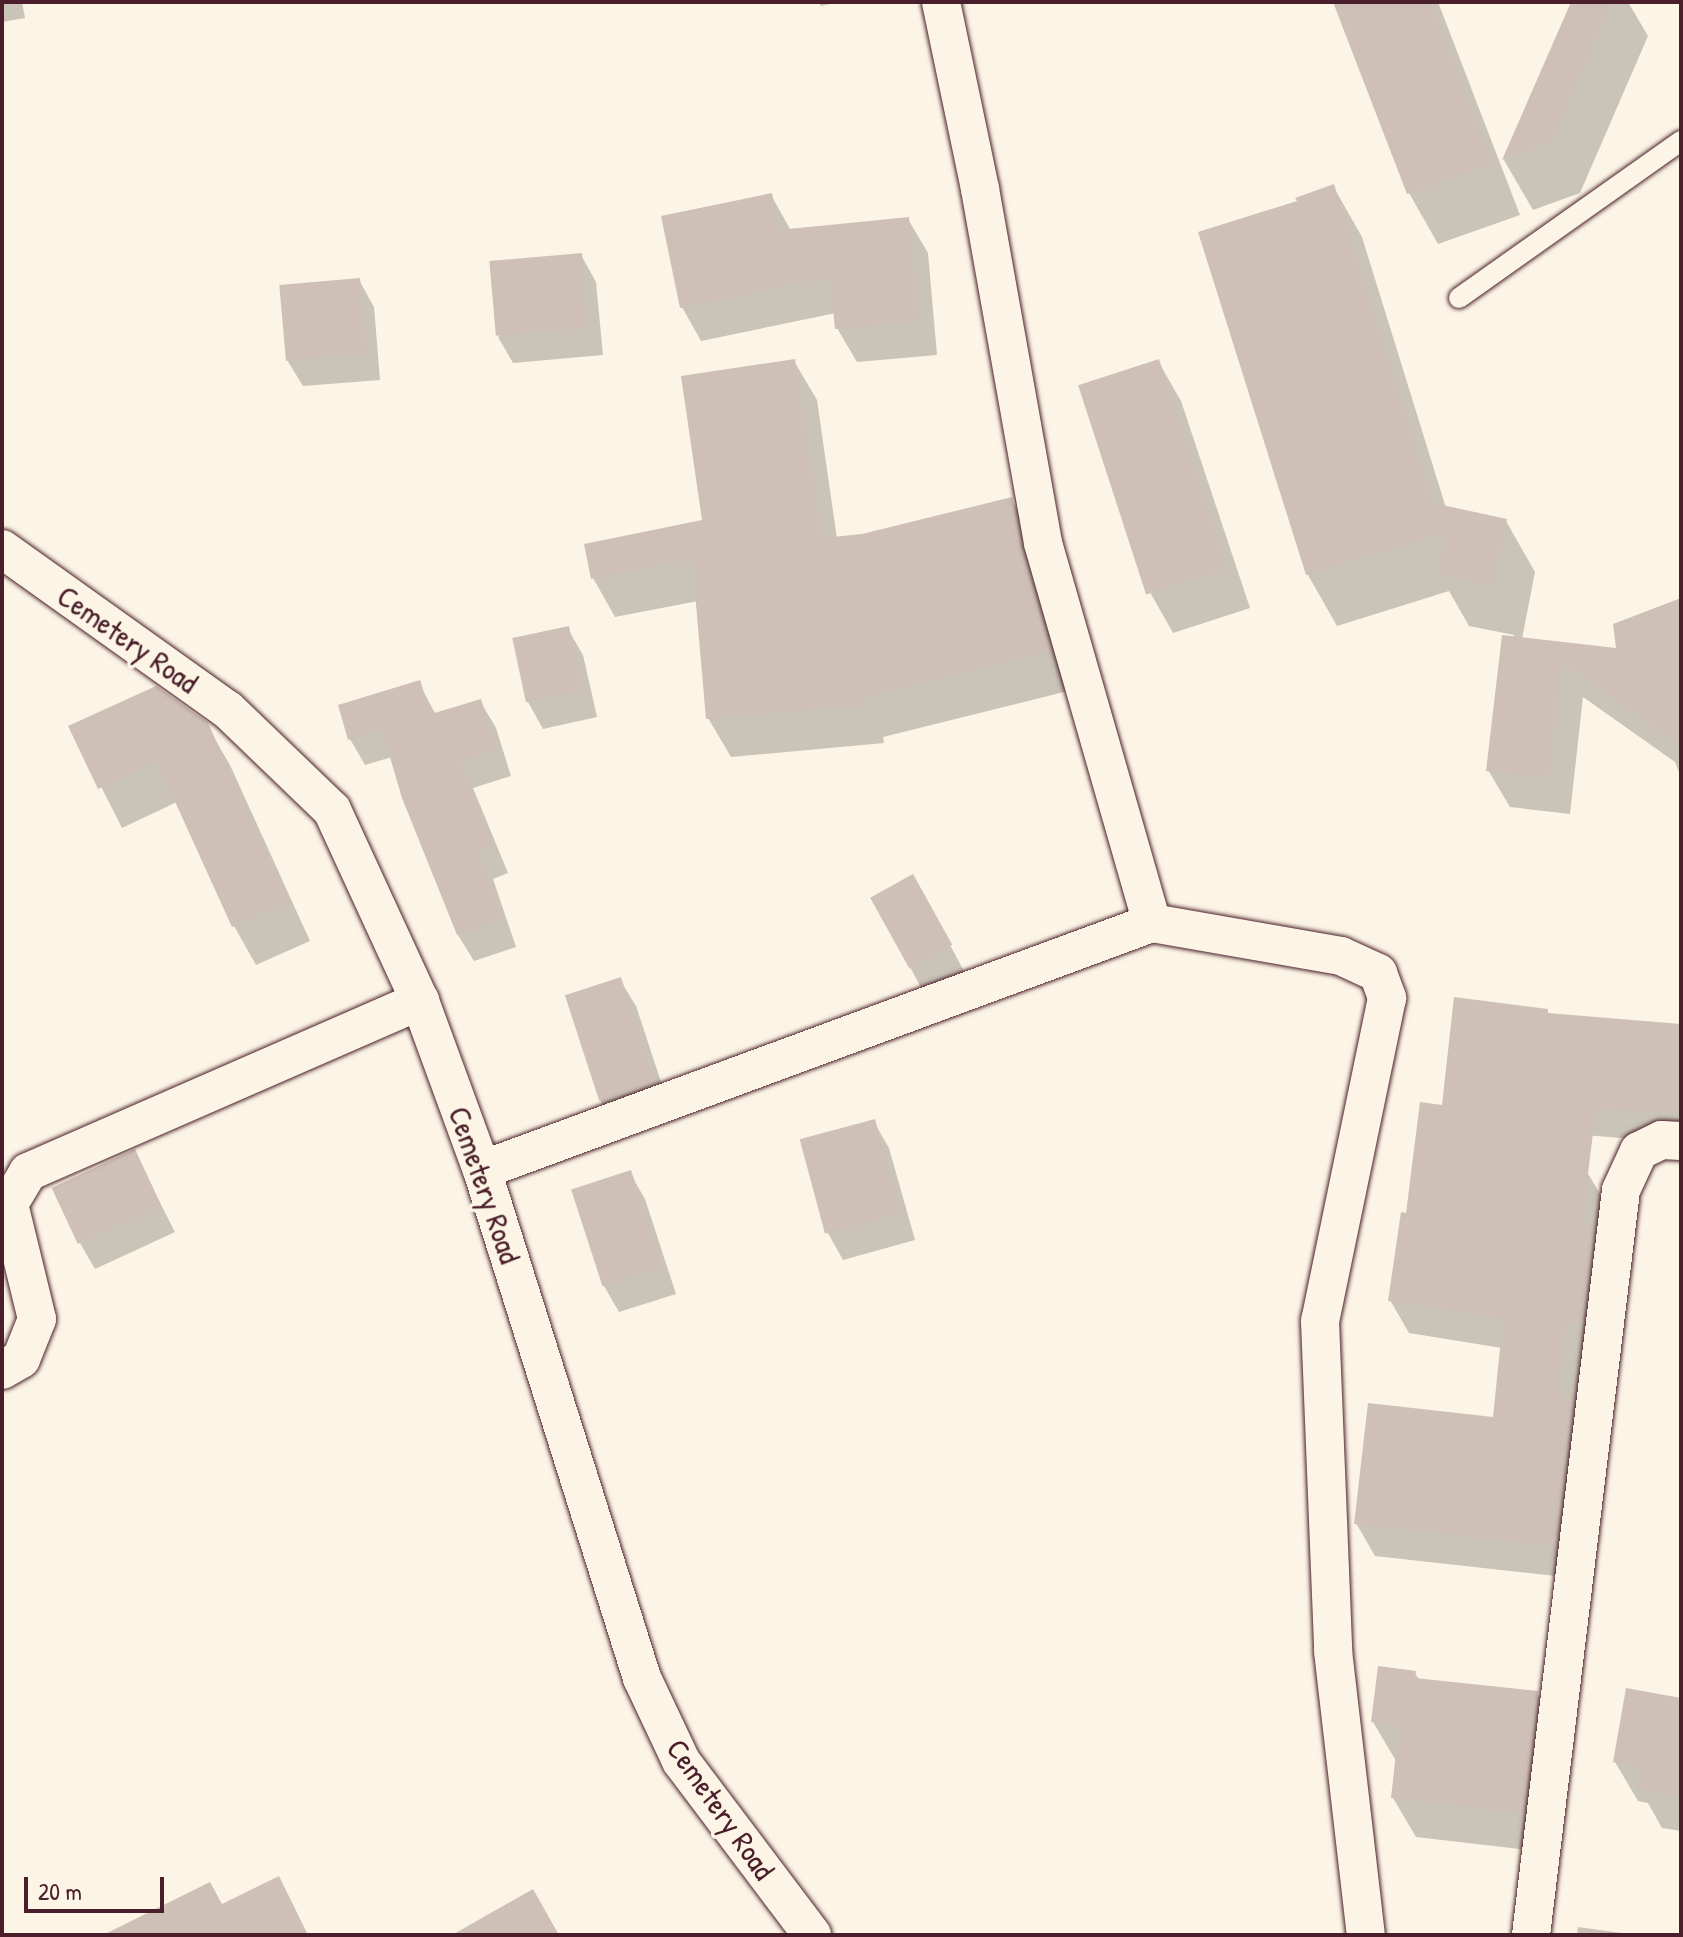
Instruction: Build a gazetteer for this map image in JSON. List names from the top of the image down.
{
  "streets": {
    "street": ["Cemetery Road"]
  },
  "scale_bar": "20 m"
}
